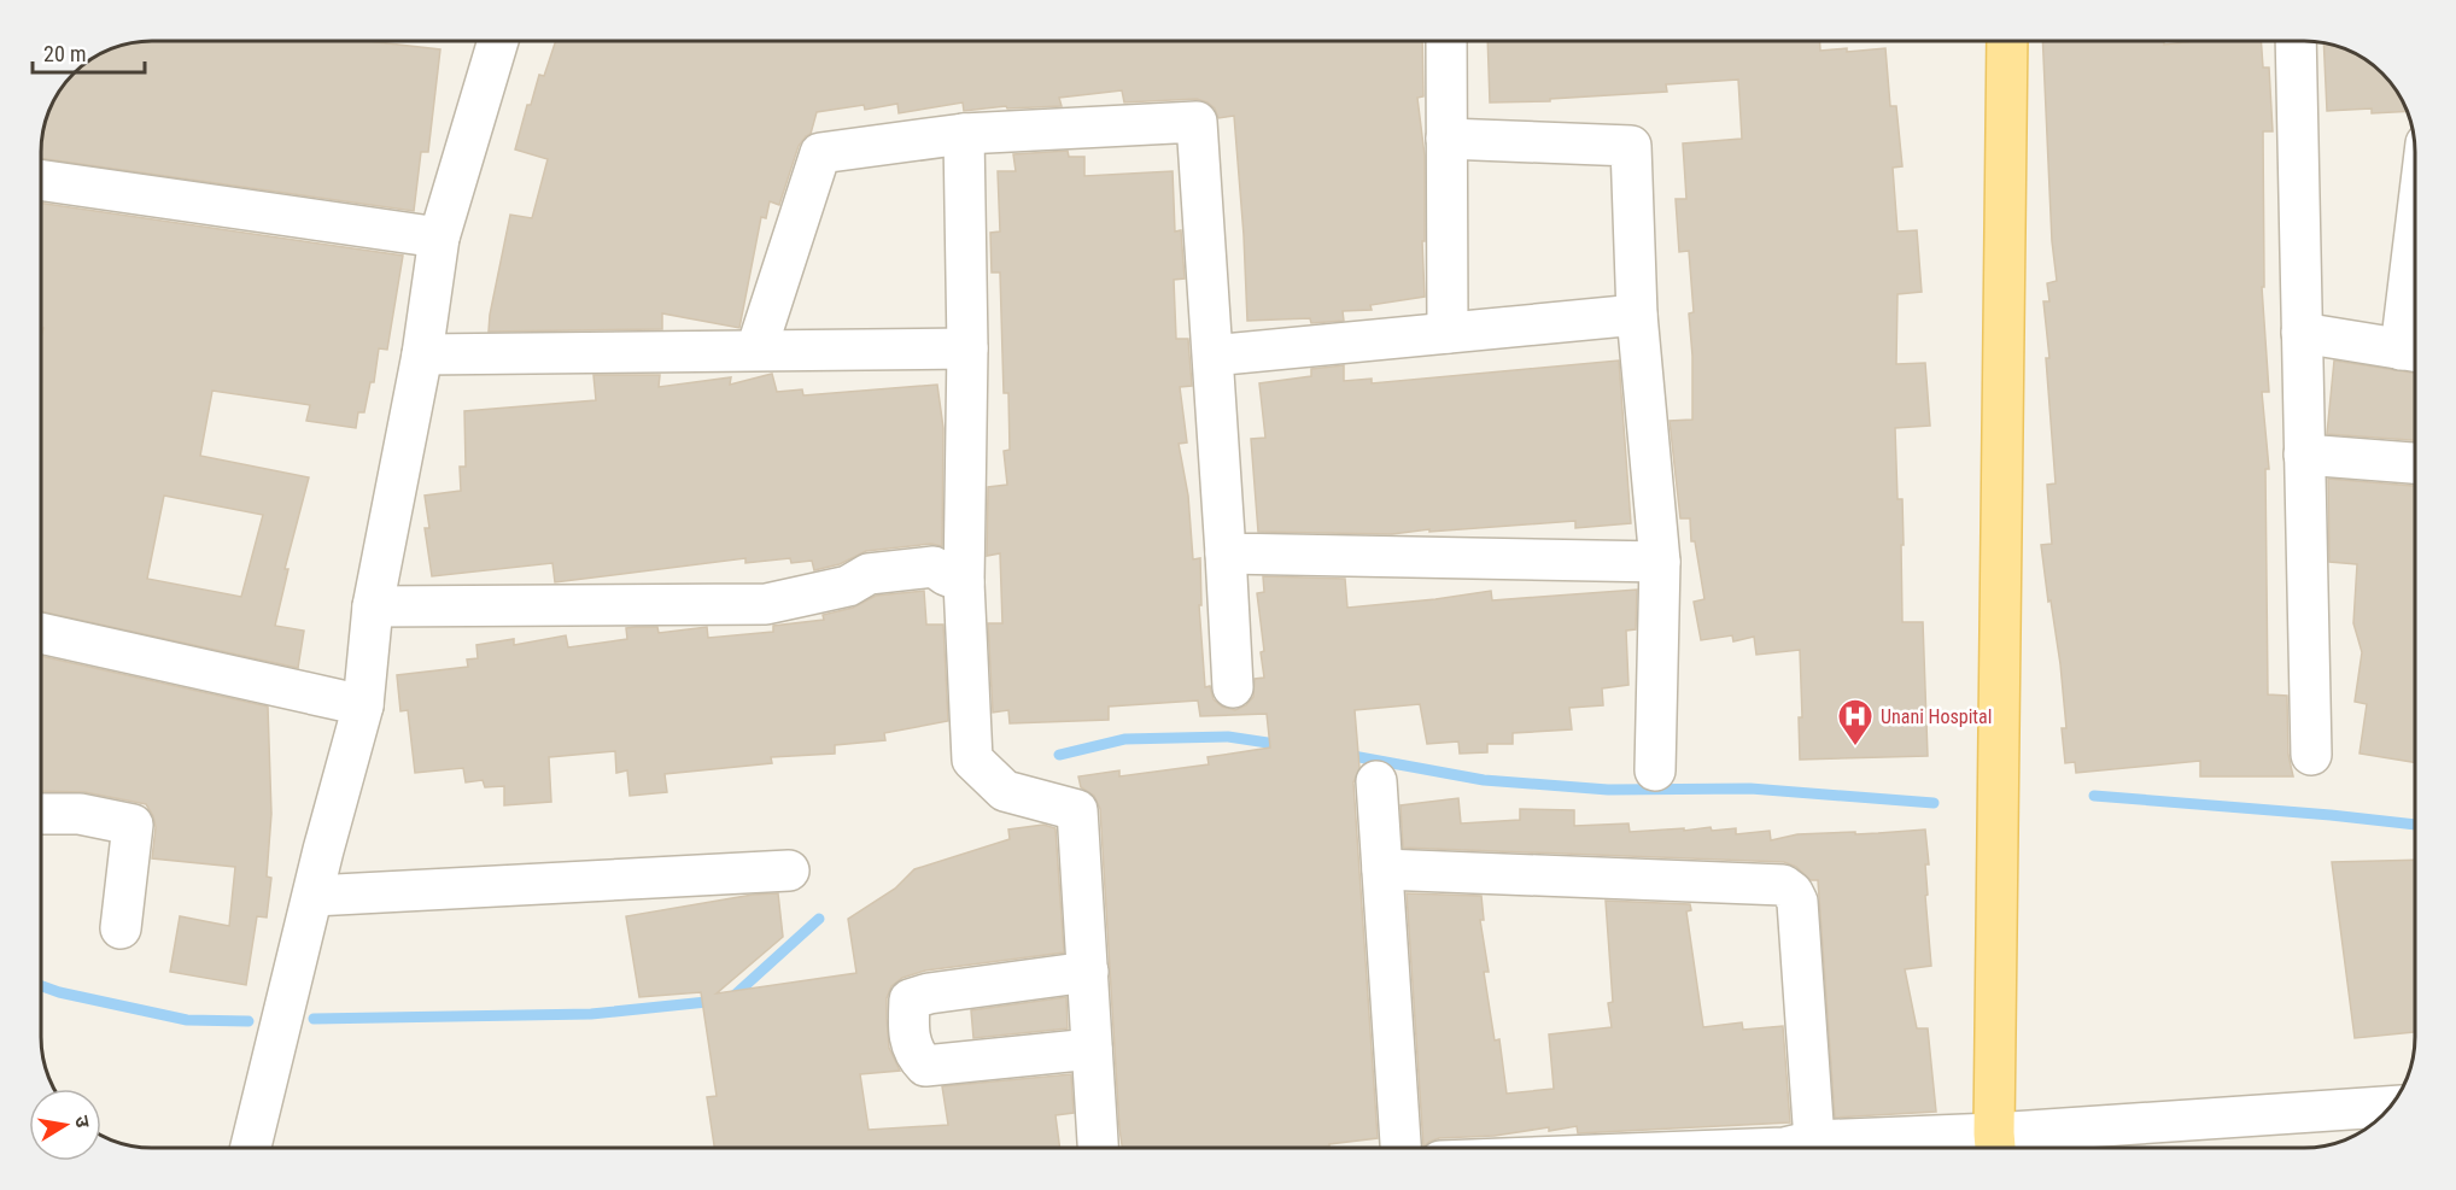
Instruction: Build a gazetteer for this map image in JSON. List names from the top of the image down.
{
  "places": {
    "hospital": ["Unani Hospital"]
  },
  "scale_bar": "20 m",
  "north": "right"
}
